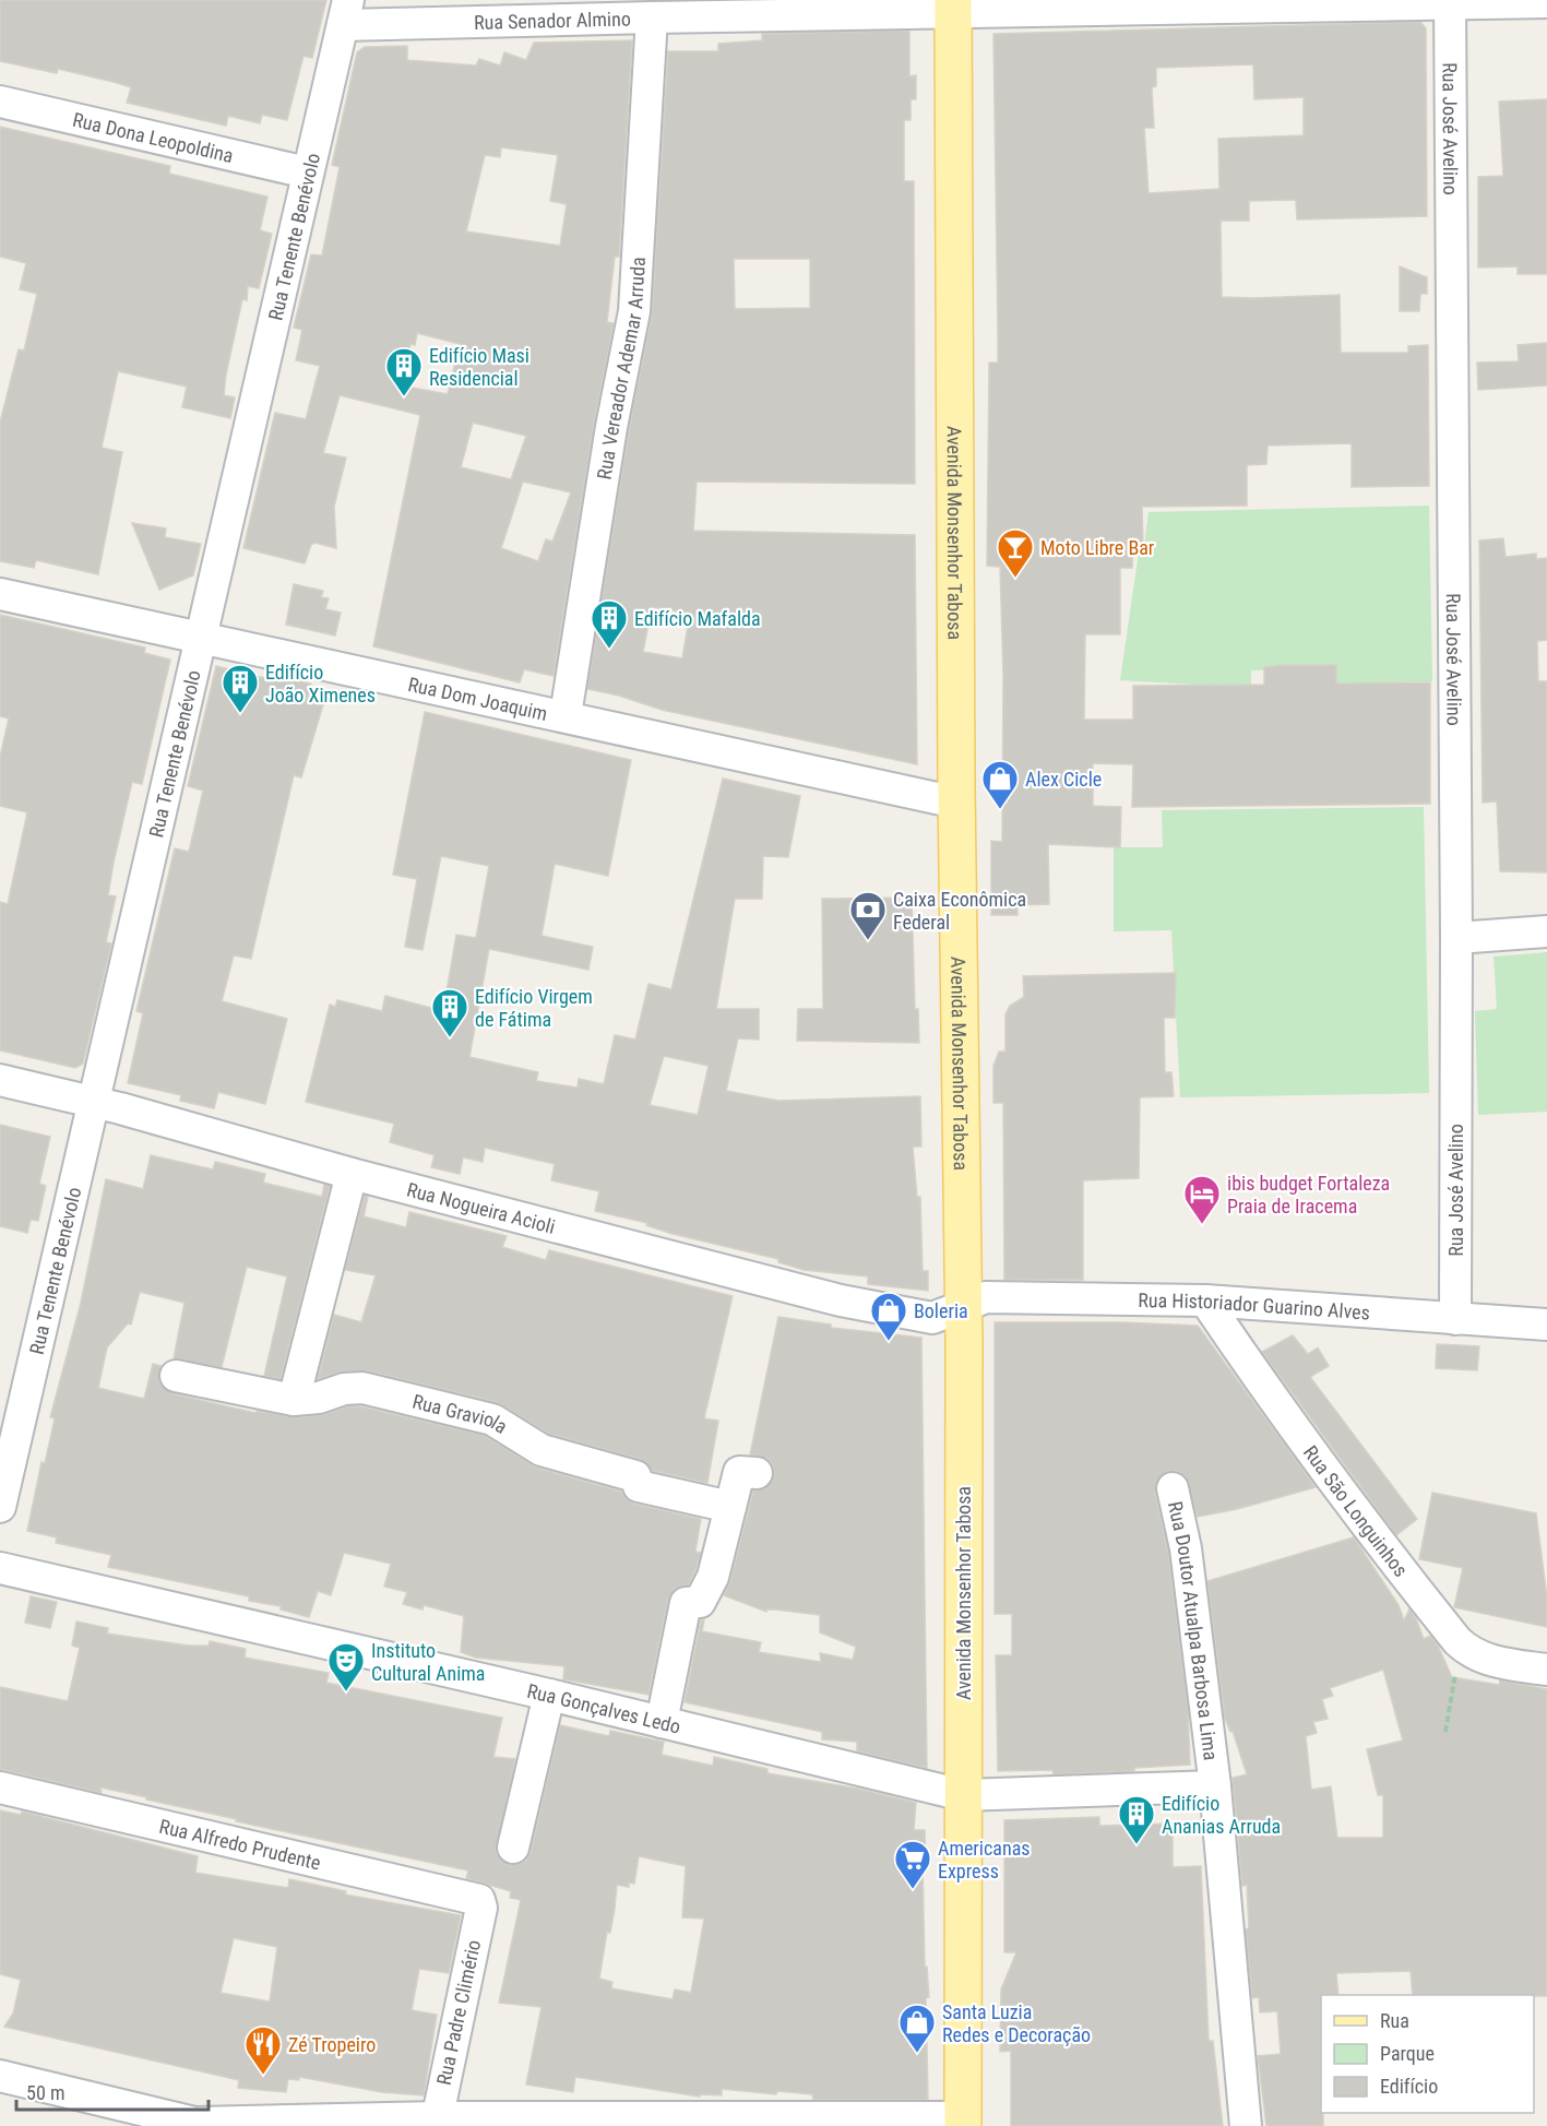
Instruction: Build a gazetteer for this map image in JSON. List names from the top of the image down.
{
  "streets": {
    "main road": ["Avenida Monsenhor Tabosa"],
    "street": [
      "Rua Senador Almino",
      "Rua José Avelino",
      "Rua Dona Leopoldina",
      "Rua Tenente Benévolo",
      "Rua Vereador Ademar Arruda",
      "Rua Dom Joaquim",
      "Rua Nogueira Acioli",
      "Rua Historiador Guarino Alves",
      "Rua Graviola",
      "Rua São Longuinhos",
      "Rua Doutor Atualpa Barbosa Lima",
      "Rua Gonçalves Ledo",
      "Rua Alfredo Prudente",
      "Rua Padre Climério"
    ]
  },
  "crossings": [
    ["Rua Senador Almino", "Rua José Avelino"],
    ["Rua Senador Almino", "Rua Tenente Benévolo"],
    ["Rua Senador Almino", "Rua Vereador Ademar Arruda"],
    ["Rua Senador Almino", "Avenida Monsenhor Tabosa"],
    ["Rua José Avelino", "Rua Historiador Guarino Alves"],
    ["Rua Dona Leopoldina", "Rua Tenente Benévolo"],
    ["Rua Tenente Benévolo", "Rua Dom Joaquim"],
    ["Rua Tenente Benévolo", "Rua Nogueira Acioli"],
    ["Rua Vereador Ademar Arruda", "Rua Dom Joaquim"],
    ["Avenida Monsenhor Tabosa", "Rua Dom Joaquim"],
    ["Avenida Monsenhor Tabosa", "Rua Nogueira Acioli"],
    ["Avenida Monsenhor Tabosa", "Rua Historiador Guarino Alves"],
    ["Avenida Monsenhor Tabosa", "Rua Gonçalves Ledo"],
    ["Rua Nogueira Acioli", "Rua Historiador Guarino Alves"],
    ["Rua Historiador Guarino Alves", "Rua São Longuinhos"],
    ["Rua Doutor Atualpa Barbosa Lima", "Rua Gonçalves Ledo"],
    ["Rua Alfredo Prudente", "Rua Padre Climério"]
  ],
  "places": {
    "building": [
      "Edifício Masi Residencial",
      "Edifício Mafalda",
      "Edifício João Ximenes",
      "Edifício Virgem de Fátima",
      "Edifício Ananias Arruda"
    ],
    "bar": ["Moto Libre Bar"],
    "shop": ["Alex Cicle", "Boleria", "Santa Luzia Redes e Decoração"],
    "bank": ["Caixa Econômica Federal"],
    "hotel": ["ibis budget Fortaleza Praia de Iracema"],
    "theatre": ["Instituto Cultural Anima"],
    "supermarket": ["Americanas Express"],
    "restaurant": ["Zé Tropeiro"]
  },
  "legend": ["Rua", "Parque", "Edifício"],
  "scale_bar": "50 m"
}
